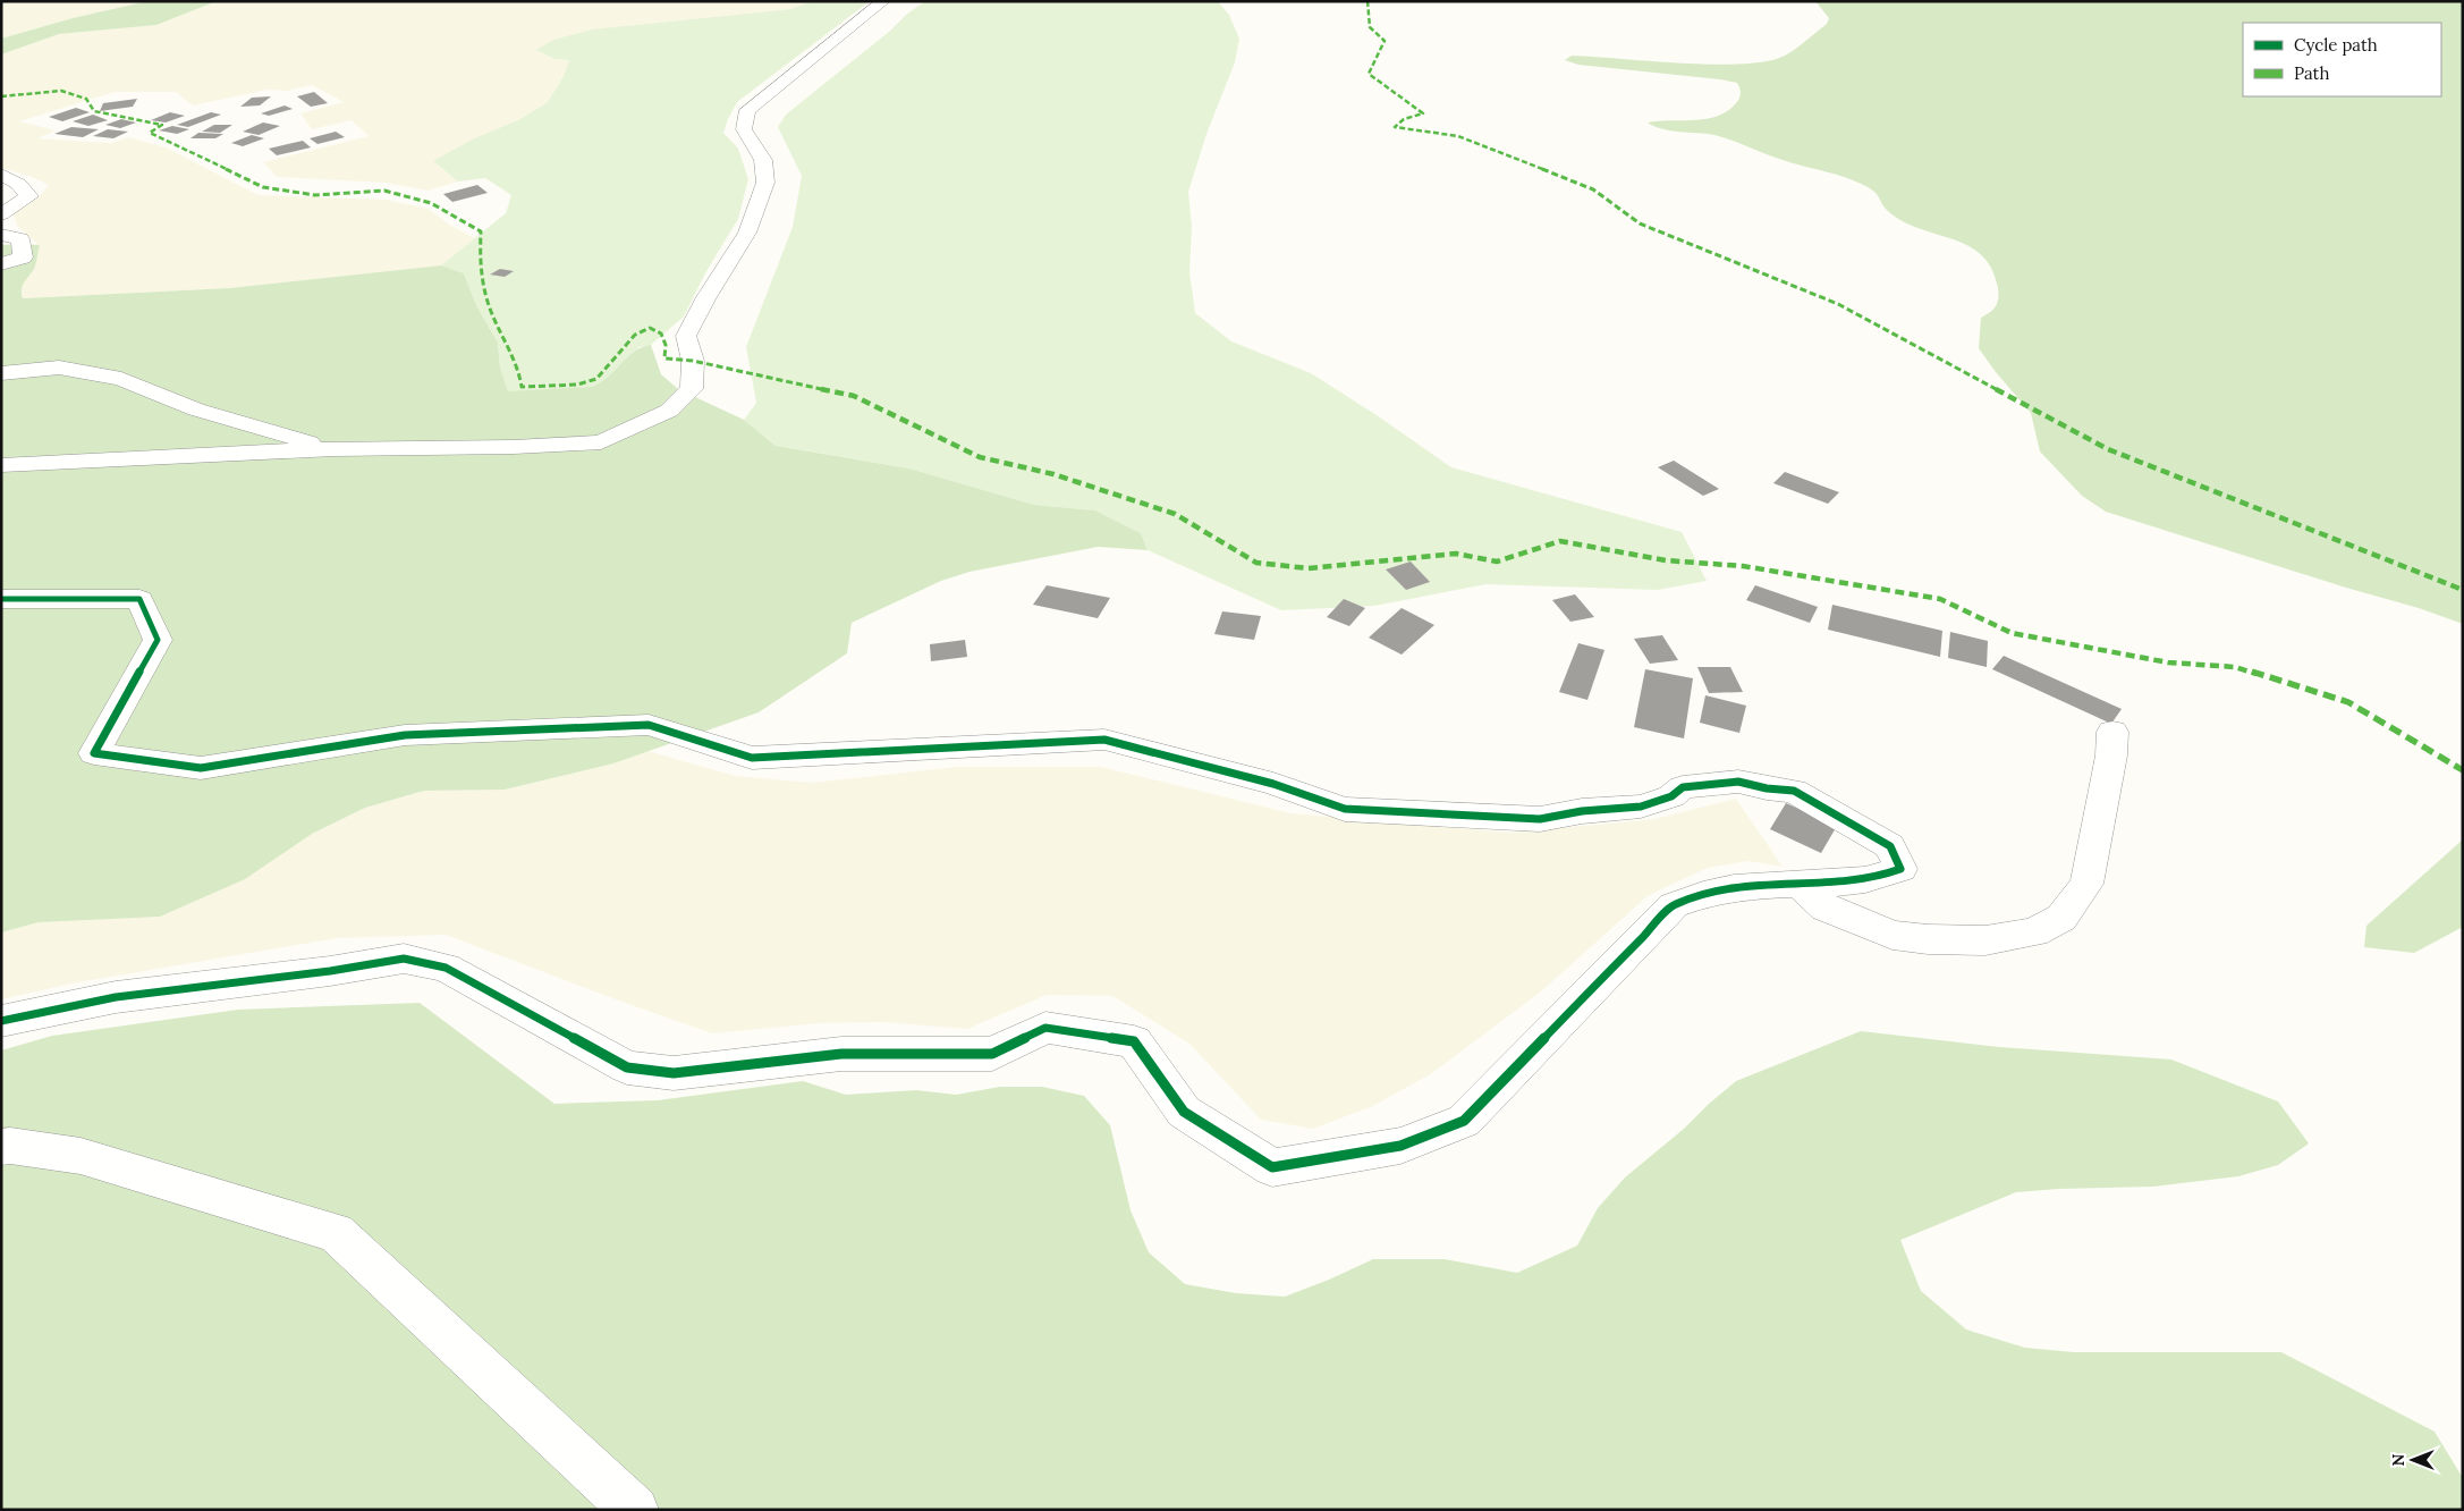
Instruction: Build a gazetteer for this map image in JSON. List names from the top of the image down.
{
  "legend": ["Cycle path", "Path"],
  "north": "left"
}
